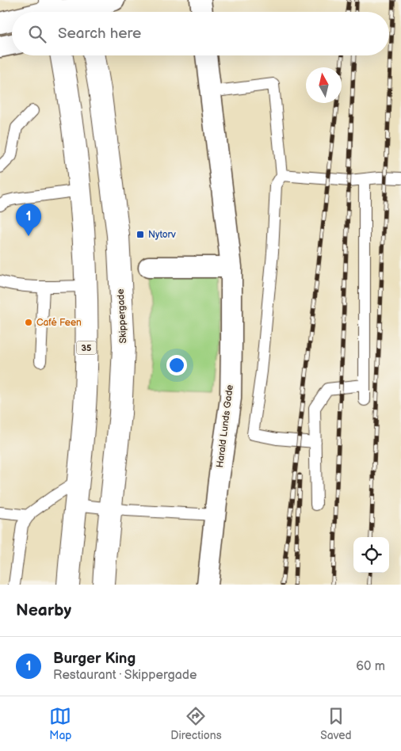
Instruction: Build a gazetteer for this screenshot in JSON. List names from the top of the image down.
{
  "streets": {
    "main road": ["Skippergade", "35"],
    "street": ["Harald Lunds Gade"]
  },
  "places": {
    "transit": ["Nytorv"],
    "other": ["Café Feen"]
  },
  "north": "top",
  "page": {
    "search": "Search here",
    "pins": "1",
    "heading": "Nearby",
    "list": [
      {
        "mark": "1",
        "name": "Burger King",
        "note": "Restaurant · Skippergade",
        "value": "60 m"
      }
    ],
    "nav": ["Map", "Directions", "Saved"]
  }
}
